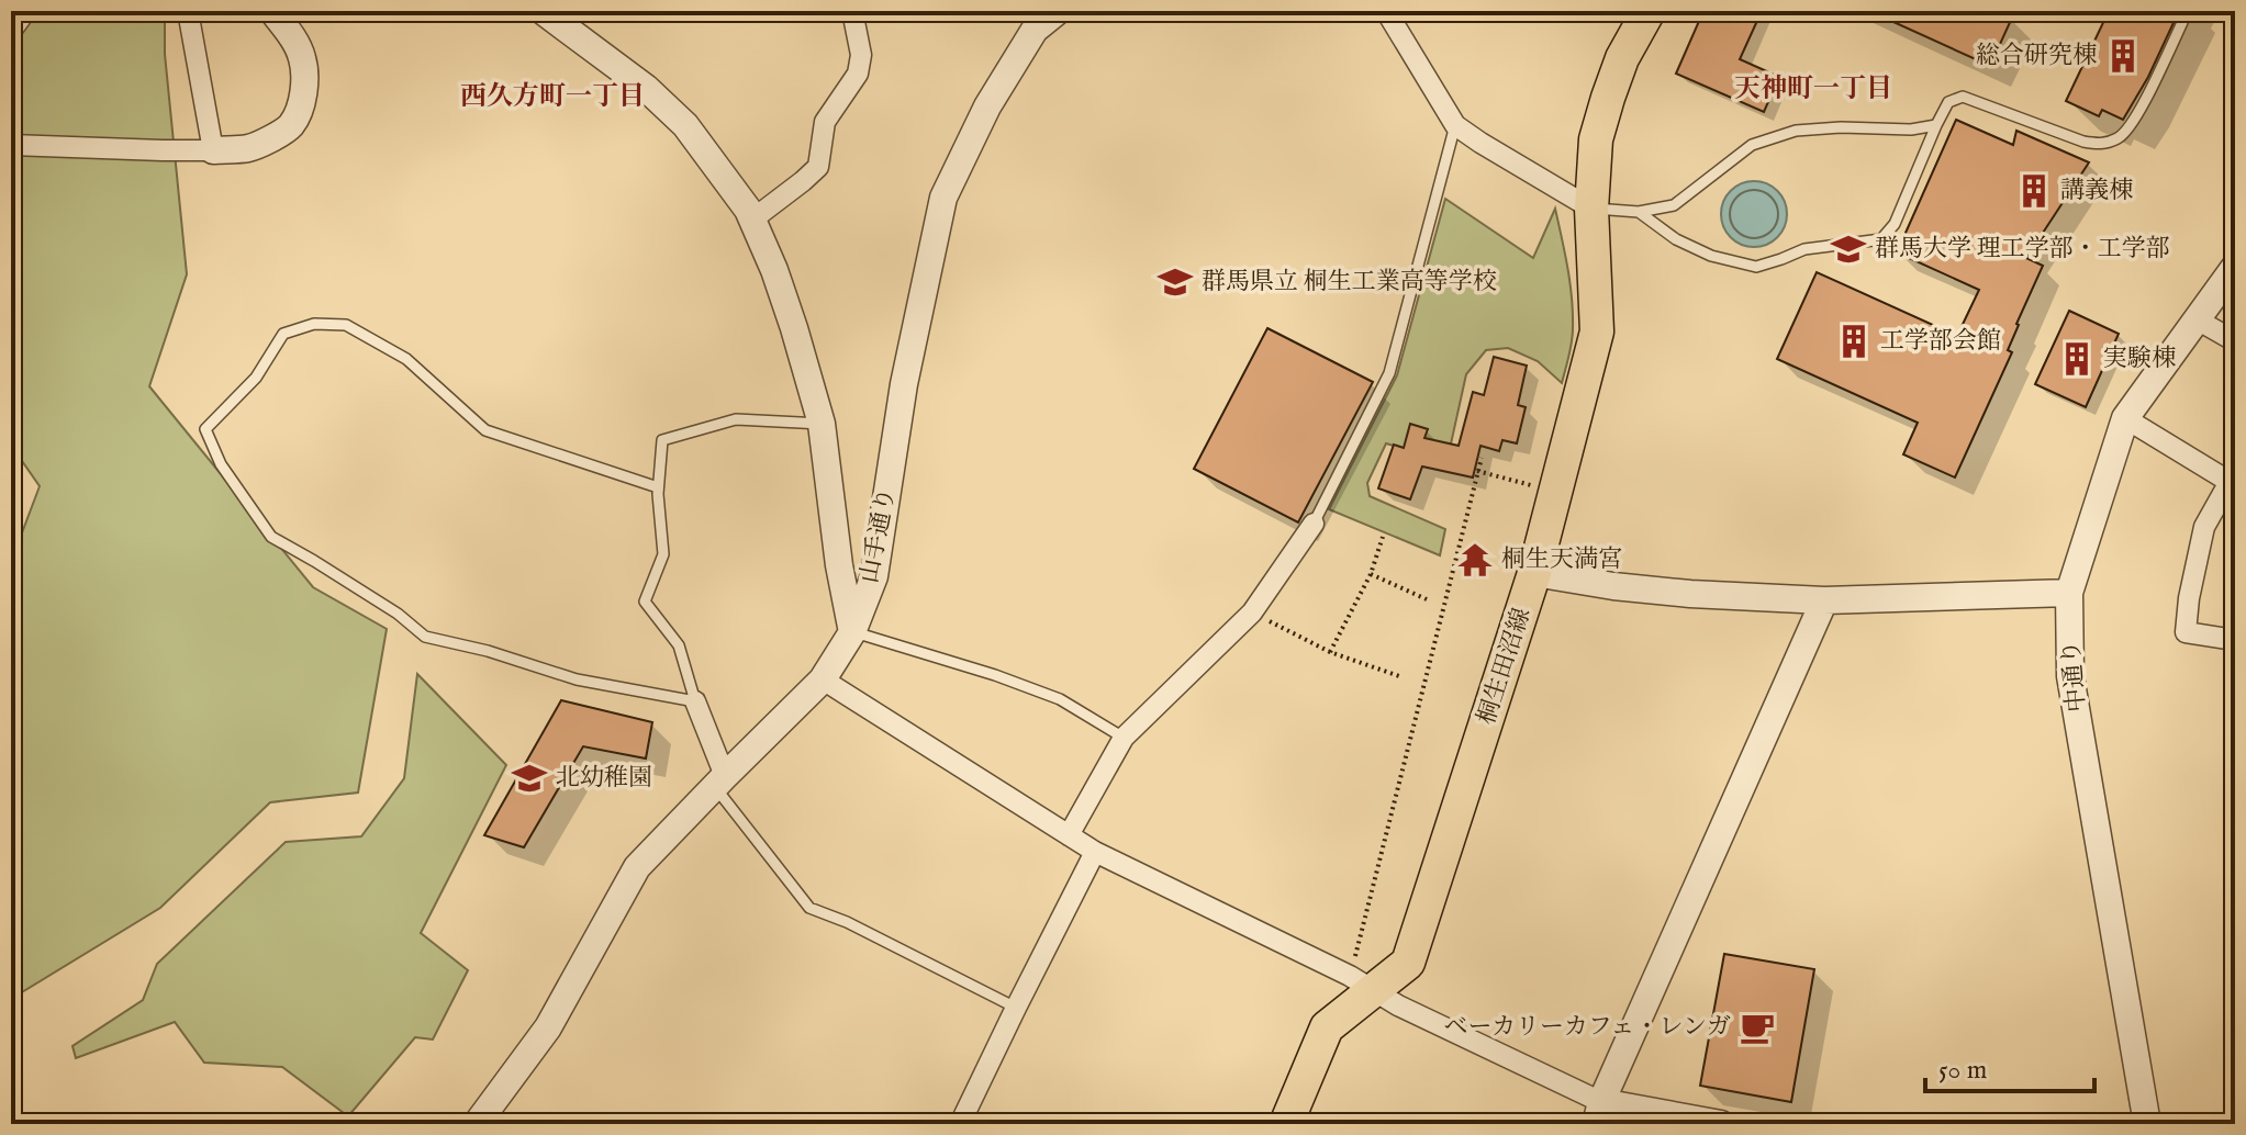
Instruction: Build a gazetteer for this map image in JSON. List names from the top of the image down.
{
  "streets": {
    "main road": ["桐生田沼線"],
    "street": ["山手通り", "中通り"]
  },
  "districts": ["天神町一丁目", "西久方町一丁目"],
  "places": {
    "building": [
      "総合研究棟",
      "講義棟",
      "工学部会館",
      "実験棟"
    ],
    "school or university": ["群馬大学 理工学部・工学部", "群馬県立 桐生工業高等学校", "北幼稚園"],
    "temple": ["桐生天満宮"],
    "cafe": ["ベーカリーカフェ・レンガ"]
  },
  "scale_bar": "50 m"
}
